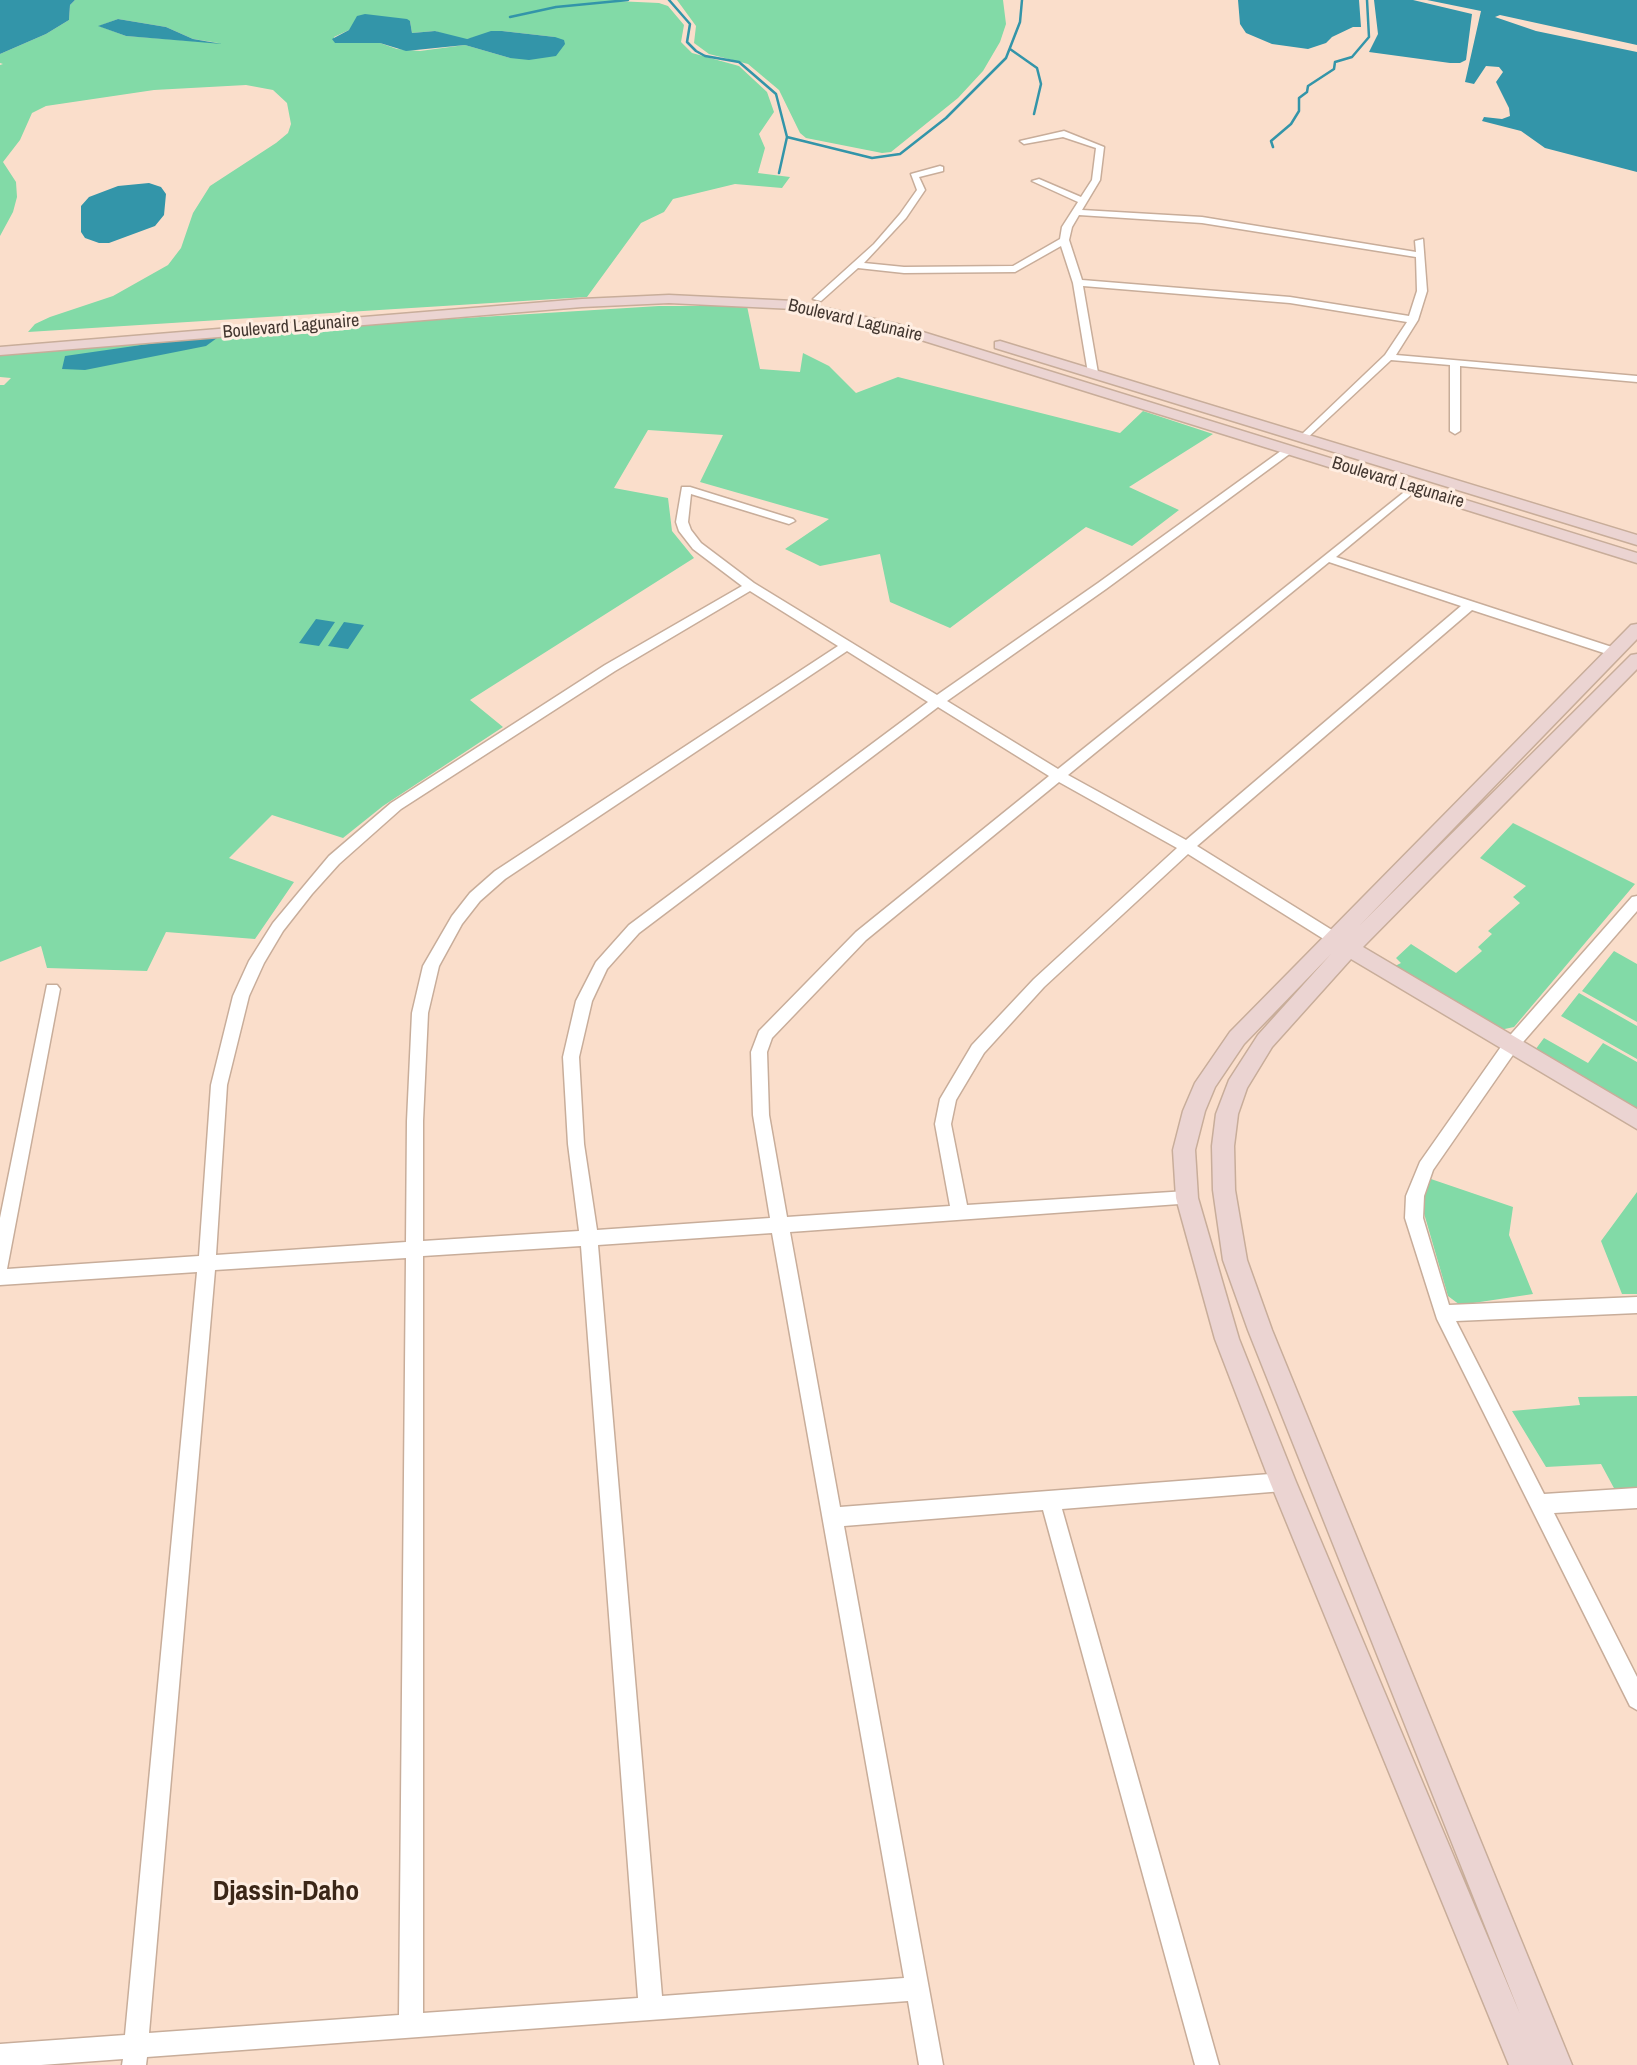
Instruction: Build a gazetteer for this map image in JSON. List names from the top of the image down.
{
  "streets": {
    "main road": ["Boulevard Lagunaire"]
  },
  "districts": ["Djassin-Daho"]
}
